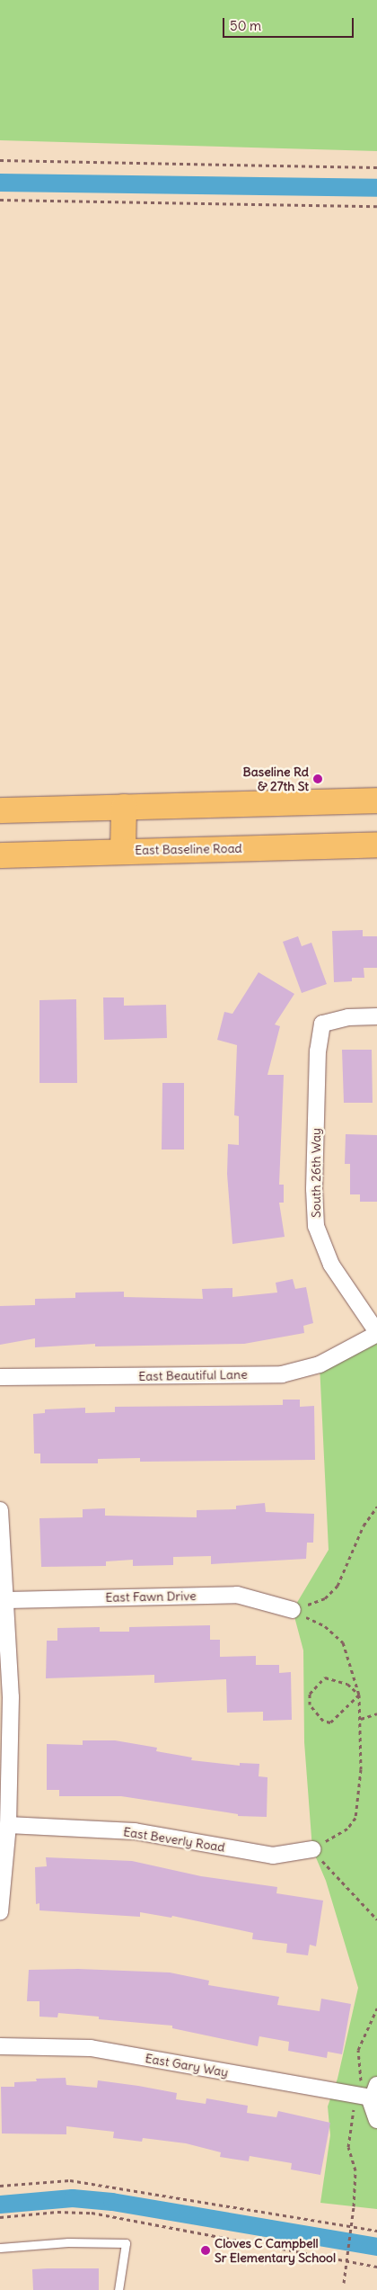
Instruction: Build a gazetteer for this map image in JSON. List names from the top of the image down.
{
  "streets": {
    "main road": ["East Baseline Road"],
    "street": [
      "South 26th Way",
      "East Beautiful Lane",
      "East Fawn Drive",
      "East Beverly Road",
      "East Gary Way"
    ]
  },
  "crossings": [
    ["South 26th Way", "East Beautiful Lane"]
  ],
  "places": ["Baseline Rd & 27th St", "Cloves C Campbell Sr Elementary School"],
  "scale_bar": "50 m"
}
